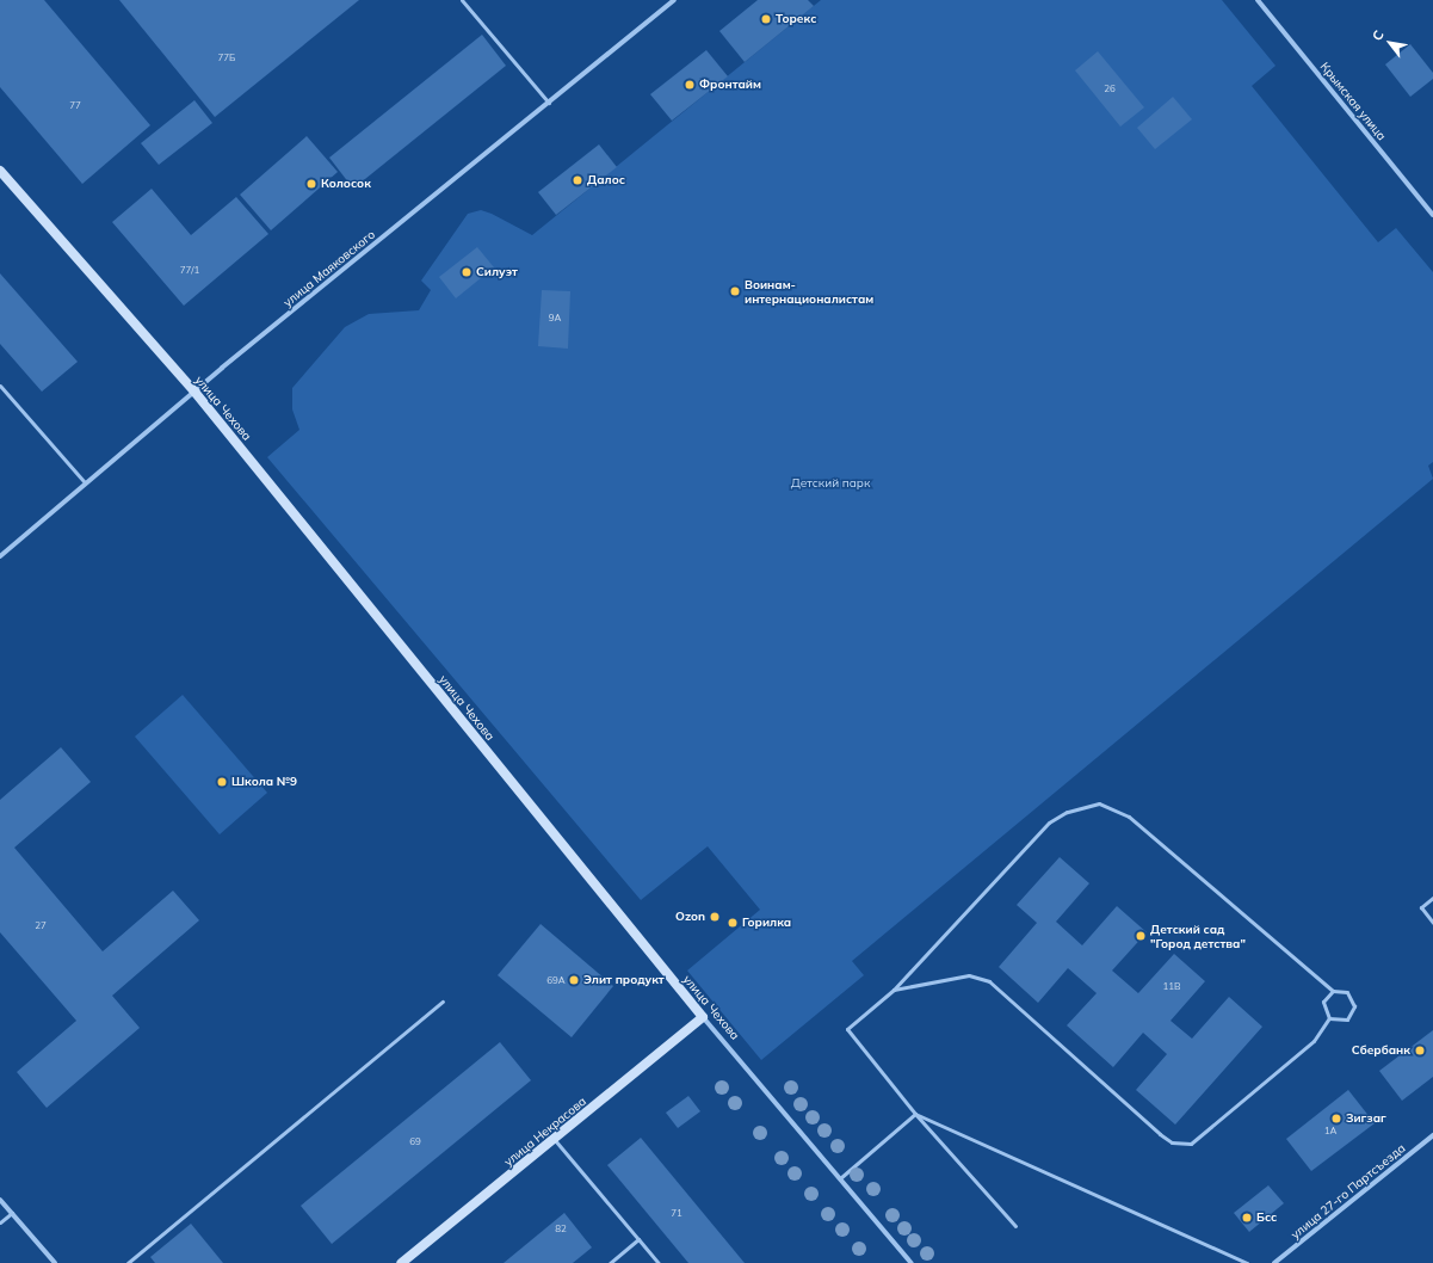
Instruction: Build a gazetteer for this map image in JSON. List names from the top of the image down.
{
  "streets": {
    "main road": ["улица Чехова", "улица Некрасова"],
    "street": ["Крымская улица", "улица Маяковского", "улица 27-го Партсъезда"]
  },
  "crossings": [
    ["улица Маяковского", "улица Чехова"],
    ["улица Чехова", "улица Некрасова"]
  ],
  "parks": ["Детский парк"],
  "places": [
    "Торекс",
    "Фронтайм",
    "Далос",
    "Колосок",
    "Силуэт",
    "Воинам- интернационалистам",
    "Школа №9",
    "Ozon",
    "Горилка",
    "Детский сад \"Город детства\"",
    "Элит продукт",
    "Сбербанк",
    "Зигзаг",
    "Бсс"
  ],
  "house_numbers": [
    "77Б",
    "26",
    "77",
    "77/1",
    "9А",
    "27",
    "69А",
    "11В",
    "1А",
    "69",
    "71",
    "82"
  ],
  "north": "top left"
}
